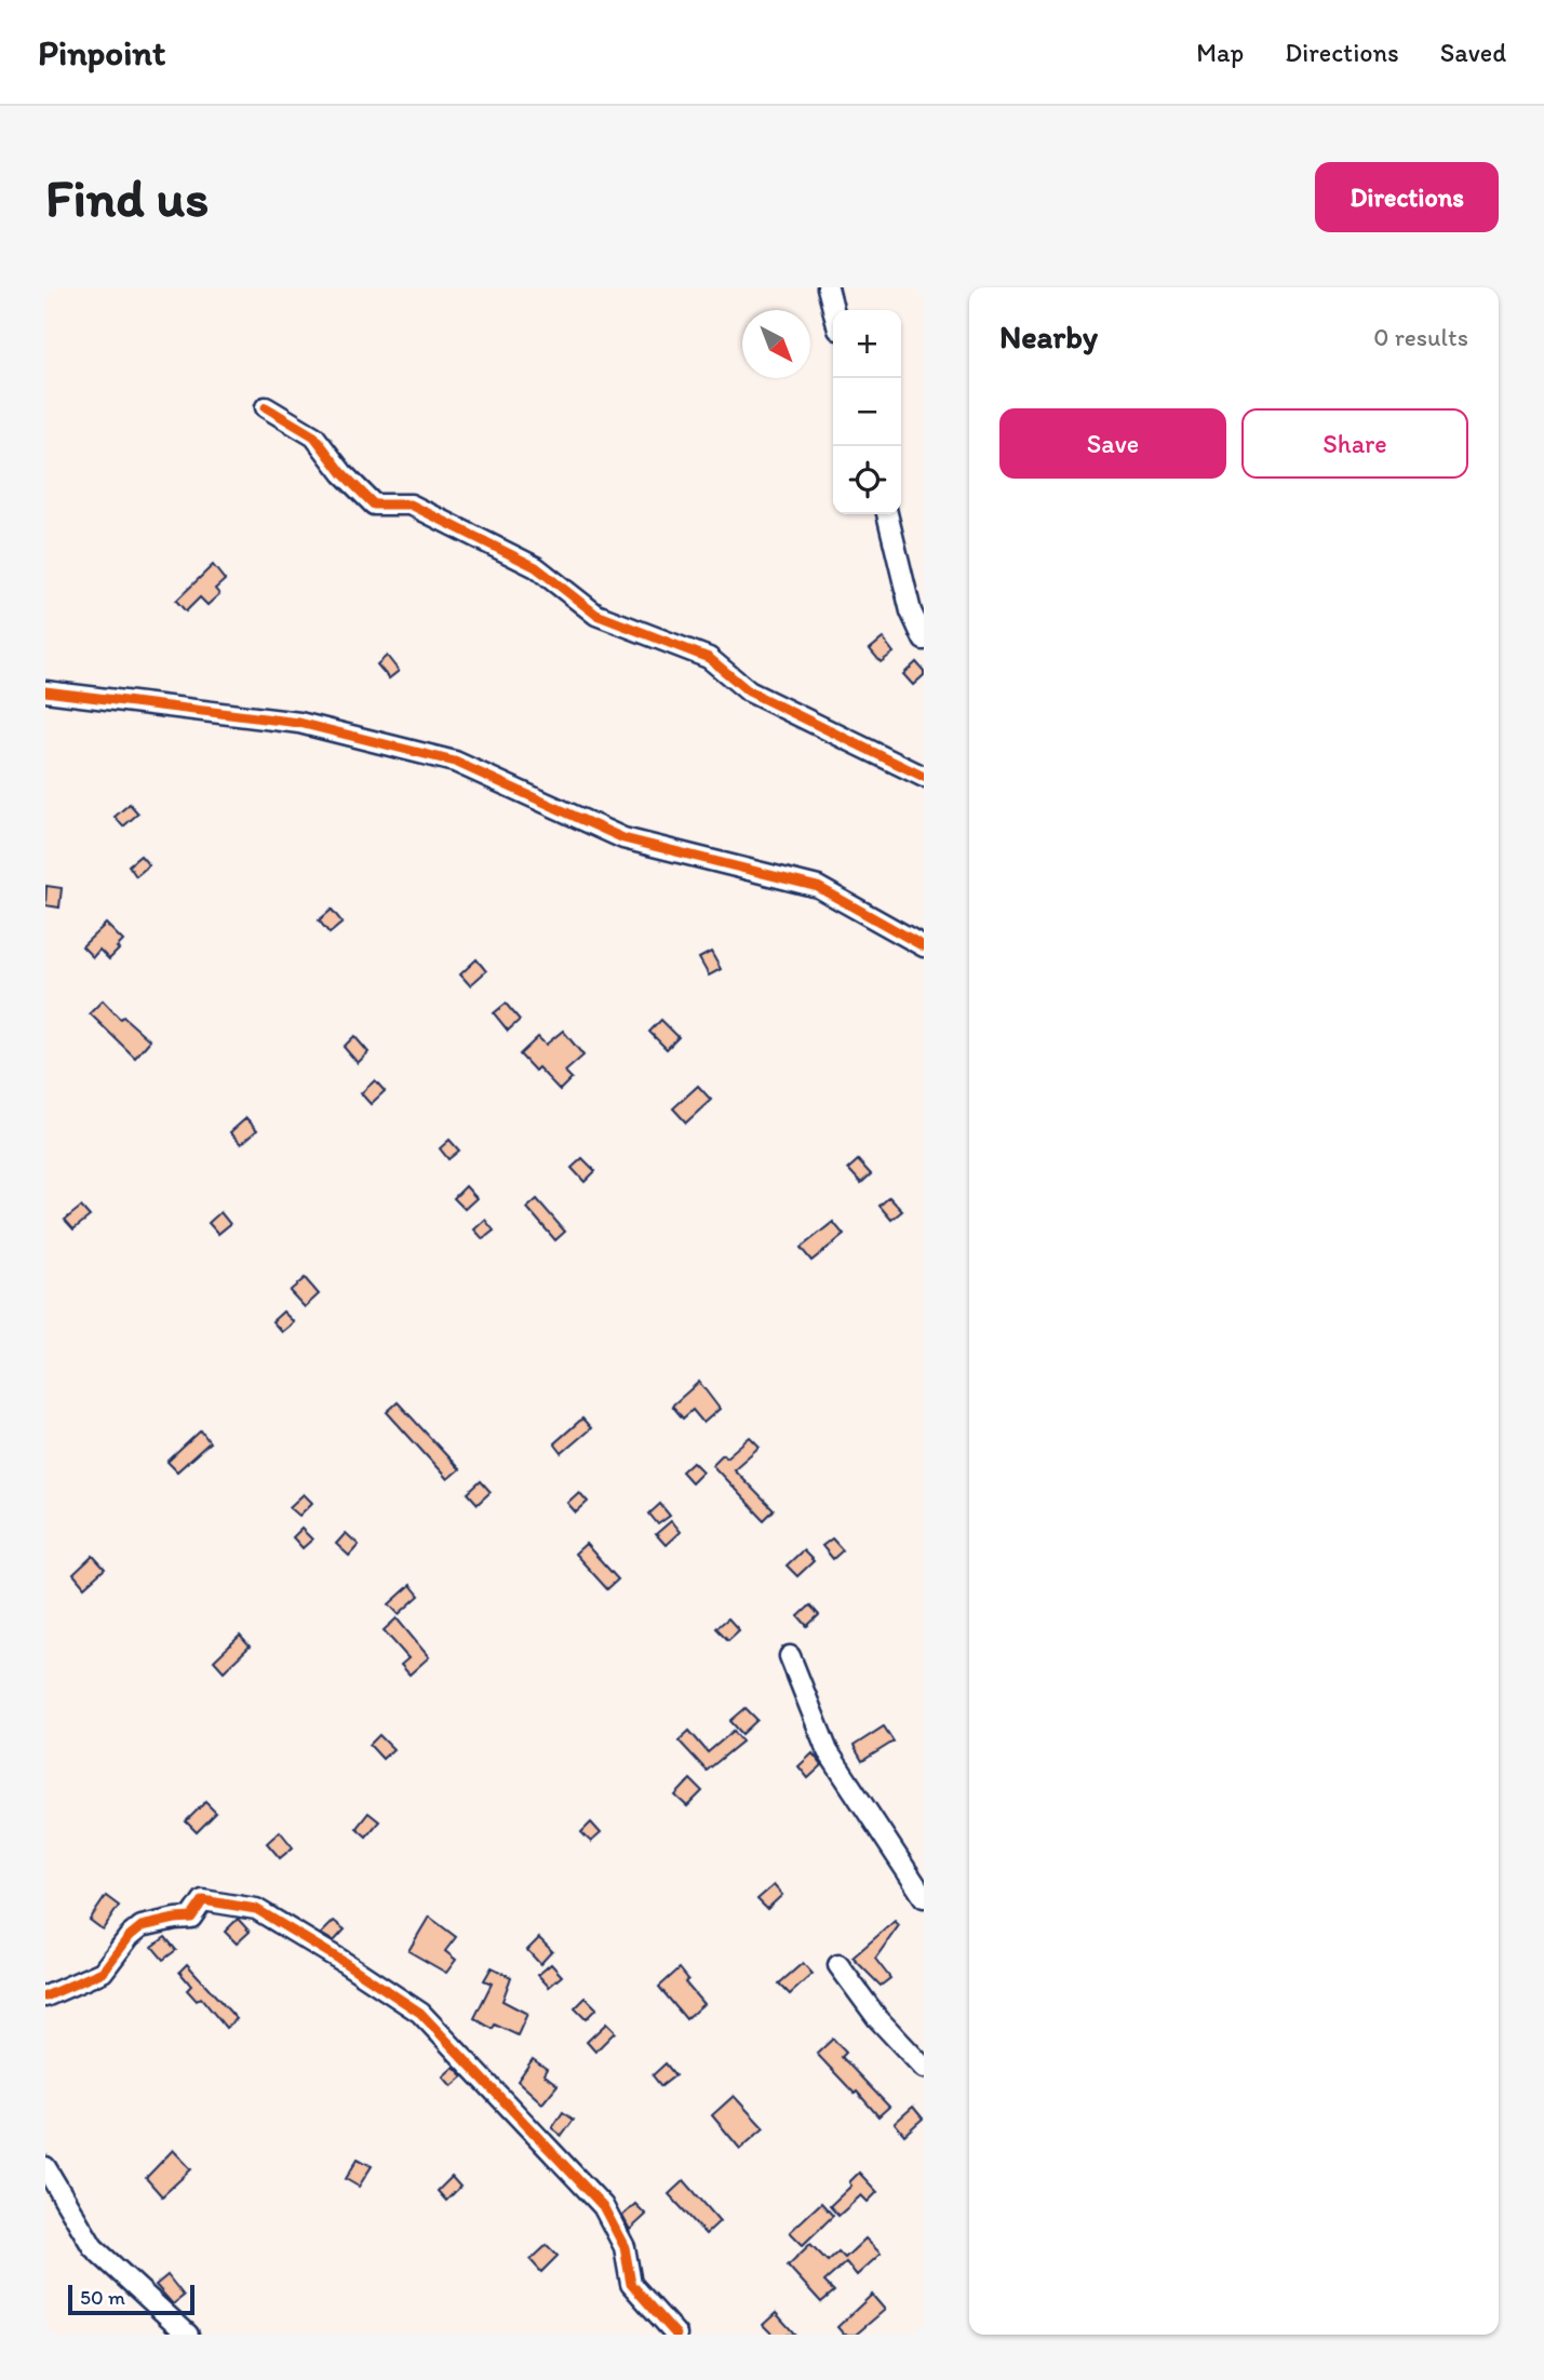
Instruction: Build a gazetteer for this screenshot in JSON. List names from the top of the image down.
{
  "scale_bar": "50 m",
  "north": "bottom right",
  "page": {
    "header": "Pinpoint",
    "nav": ["Map", "Directions", "Saved"],
    "buttons": [
      "Directions",
      ["Save", "Share"]
    ],
    "title": "Find us",
    "heading": ["Nearby", "0 results"],
    "map_buttons": ["+", "−"],
    "scale": "50 m"
  }
}
